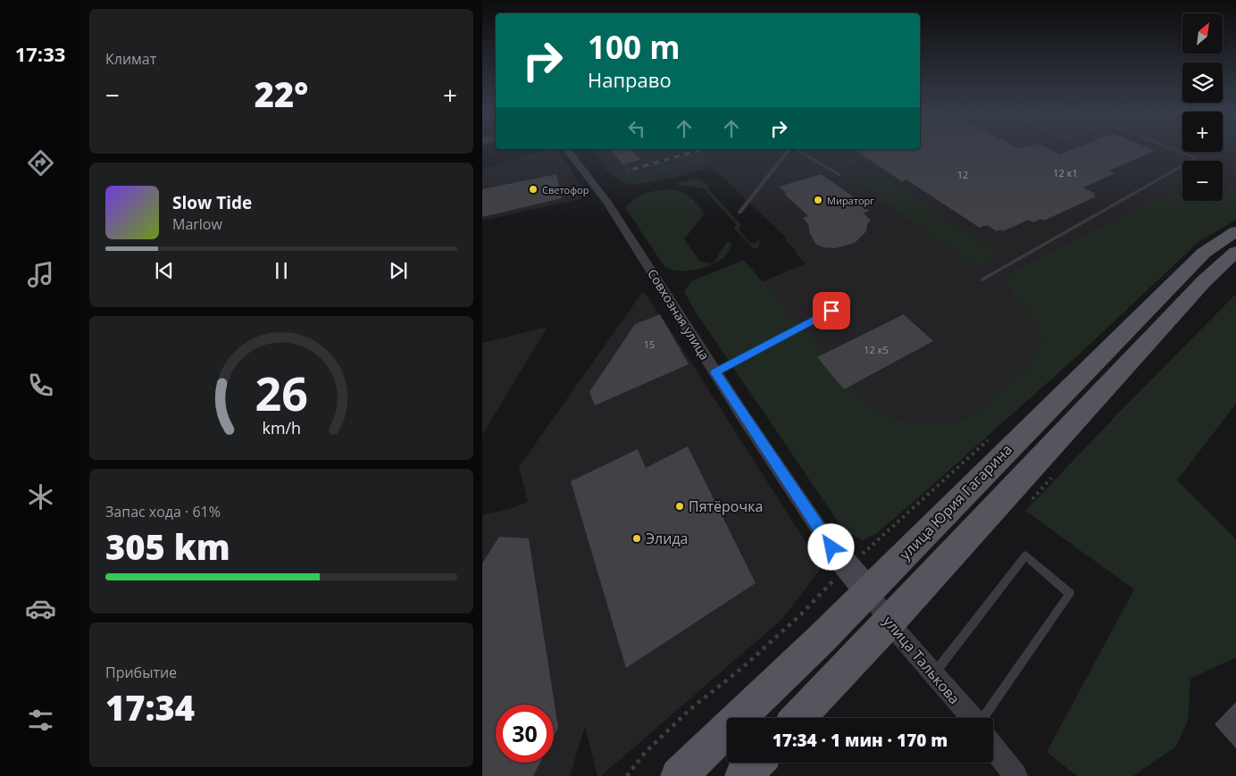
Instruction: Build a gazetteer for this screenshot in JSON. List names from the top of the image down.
{
  "streets": {
    "main road": ["улица Юрия Гагарина"],
    "street": ["Совхозная улица", "улица Талькова"]
  },
  "crossings": [
    ["Совхозная улица", "улица Юрия Гагарина"],
    ["Совхозная улица", "улица Талькова"],
    ["улица Юрия Гагарина", "улица Талькова"]
  ],
  "places": [
    "Светофор",
    "Мираторг",
    "Пятёрочка",
    "Элида"
  ],
  "house_numbers": [
    "12 к1",
    "12",
    "15",
    "12 к5"
  ],
  "north": "top right",
  "page": {
    "tabs": "17:33",
    "tile": [
      "Климат",
      ["Запас хода · 61%", "305 km"],
      ["Прибытие", "17:34"]
    ],
    "map_buttons": ["+", "−"],
    "turn": ["100 m", "Направо"],
    "heat": ["−", "22°", "+"],
    "song": ["Slow Tide", "Marlow"],
    "limit": "30",
    "trip": "17:34 · 1 мин · 170 m",
    "gauge": ["26", "km/h"]
  }
}
